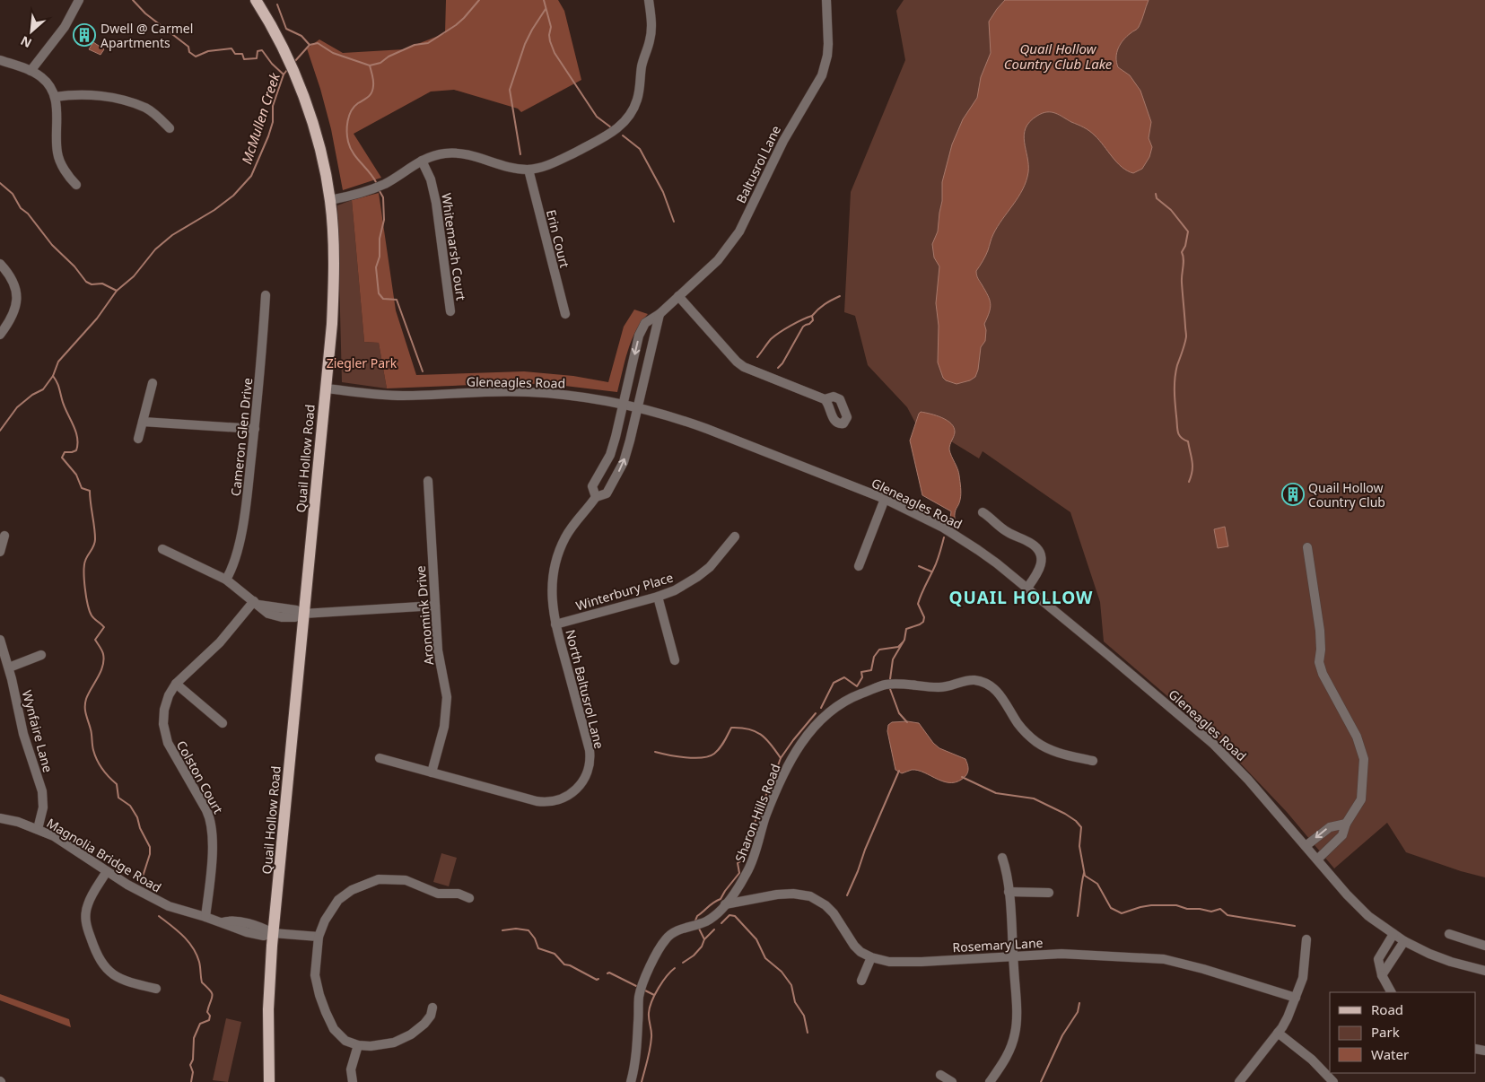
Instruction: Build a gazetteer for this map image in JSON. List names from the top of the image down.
{
  "streets": {
    "main road": ["Quail Hollow Road"],
    "street": [
      "Baltusrol Lane",
      "Erin Court",
      "Whitemarsh Court",
      "Gleneagles Road",
      "Cameron Glen Drive",
      "Winterbury Place",
      "Aronomink Drive",
      "North Baltusrol Lane",
      "Wynfaire Lane",
      "Colston Court",
      "Sharon Hills Road",
      "Magnolia Bridge Road",
      "Rosemary Lane"
    ]
  },
  "crossings": [
    ["Baltusrol Lane", "Gleneagles Road"],
    ["Gleneagles Road", "Quail Hollow Road"],
    ["Gleneagles Road", "North Baltusrol Lane"],
    ["Quail Hollow Road", "Magnolia Bridge Road"],
    ["Winterbury Place", "North Baltusrol Lane"],
    ["Aronomink Drive", "North Baltusrol Lane"],
    ["Wynfaire Lane", "Magnolia Bridge Road"],
    ["Colston Court", "Magnolia Bridge Road"],
    ["Sharon Hills Road", "Rosemary Lane"]
  ],
  "districts": ["QUAIL HOLLOW"],
  "water": ["Quail Hollow Country Club Lake", "McMullen Creek"],
  "parks": ["Ziegler Park"],
  "places": {
    "building": ["Dwell @ Carmel Apartments", "Quail Hollow Country Club"]
  },
  "legend": ["Road", "Park", "Water"],
  "north": "bottom left"
}
